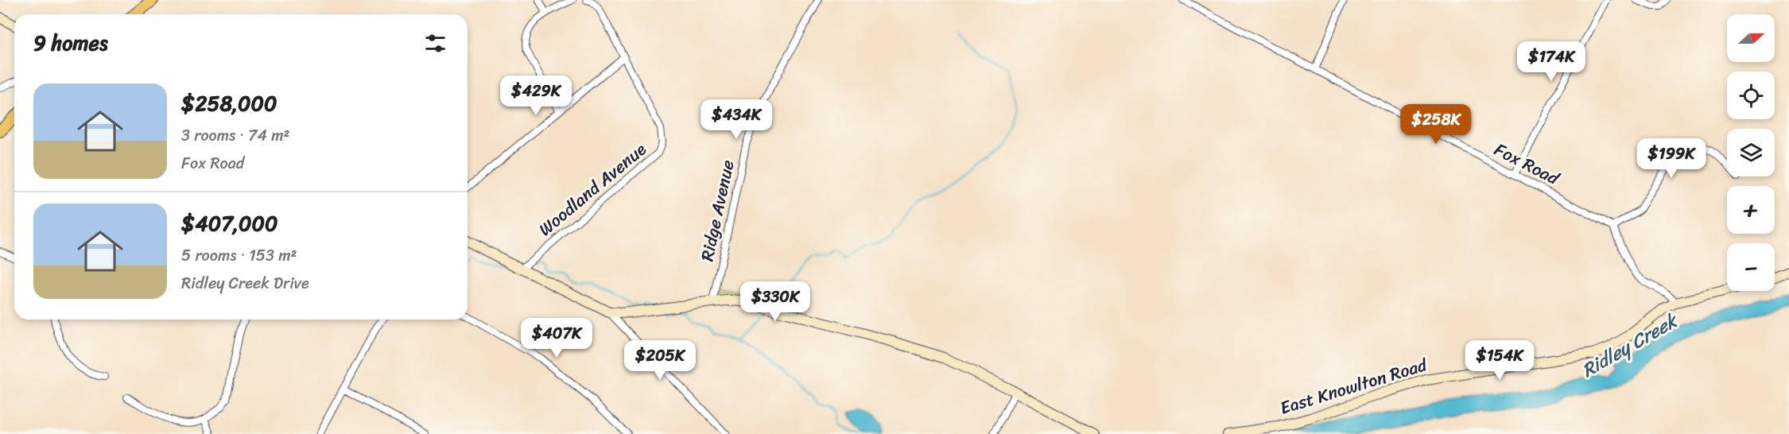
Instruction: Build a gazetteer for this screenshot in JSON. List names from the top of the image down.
{
  "streets": {
    "main road": ["East Knowlton Road"],
    "street": ["Fox Road", "Woodland Avenue", "Ridge Avenue"]
  },
  "water": ["Ridley Creek"],
  "north": "right",
  "page": {
    "map_buttons": ["+", "−"],
    "heading": "9 homes",
    "price": [
      "$174K",
      "$429K",
      "$434K",
      "$258K",
      "$199K",
      "$330K",
      "$407K",
      "$205K",
      "$154K"
    ],
    "list": [
      {
        "name": "$258,000",
        "note": "3 rooms · 74 m² · Fox Road"
      },
      {
        "name": "$407,000",
        "note": "5 rooms · 153 m² · Ridley Creek Drive"
      }
    ]
  }
}
